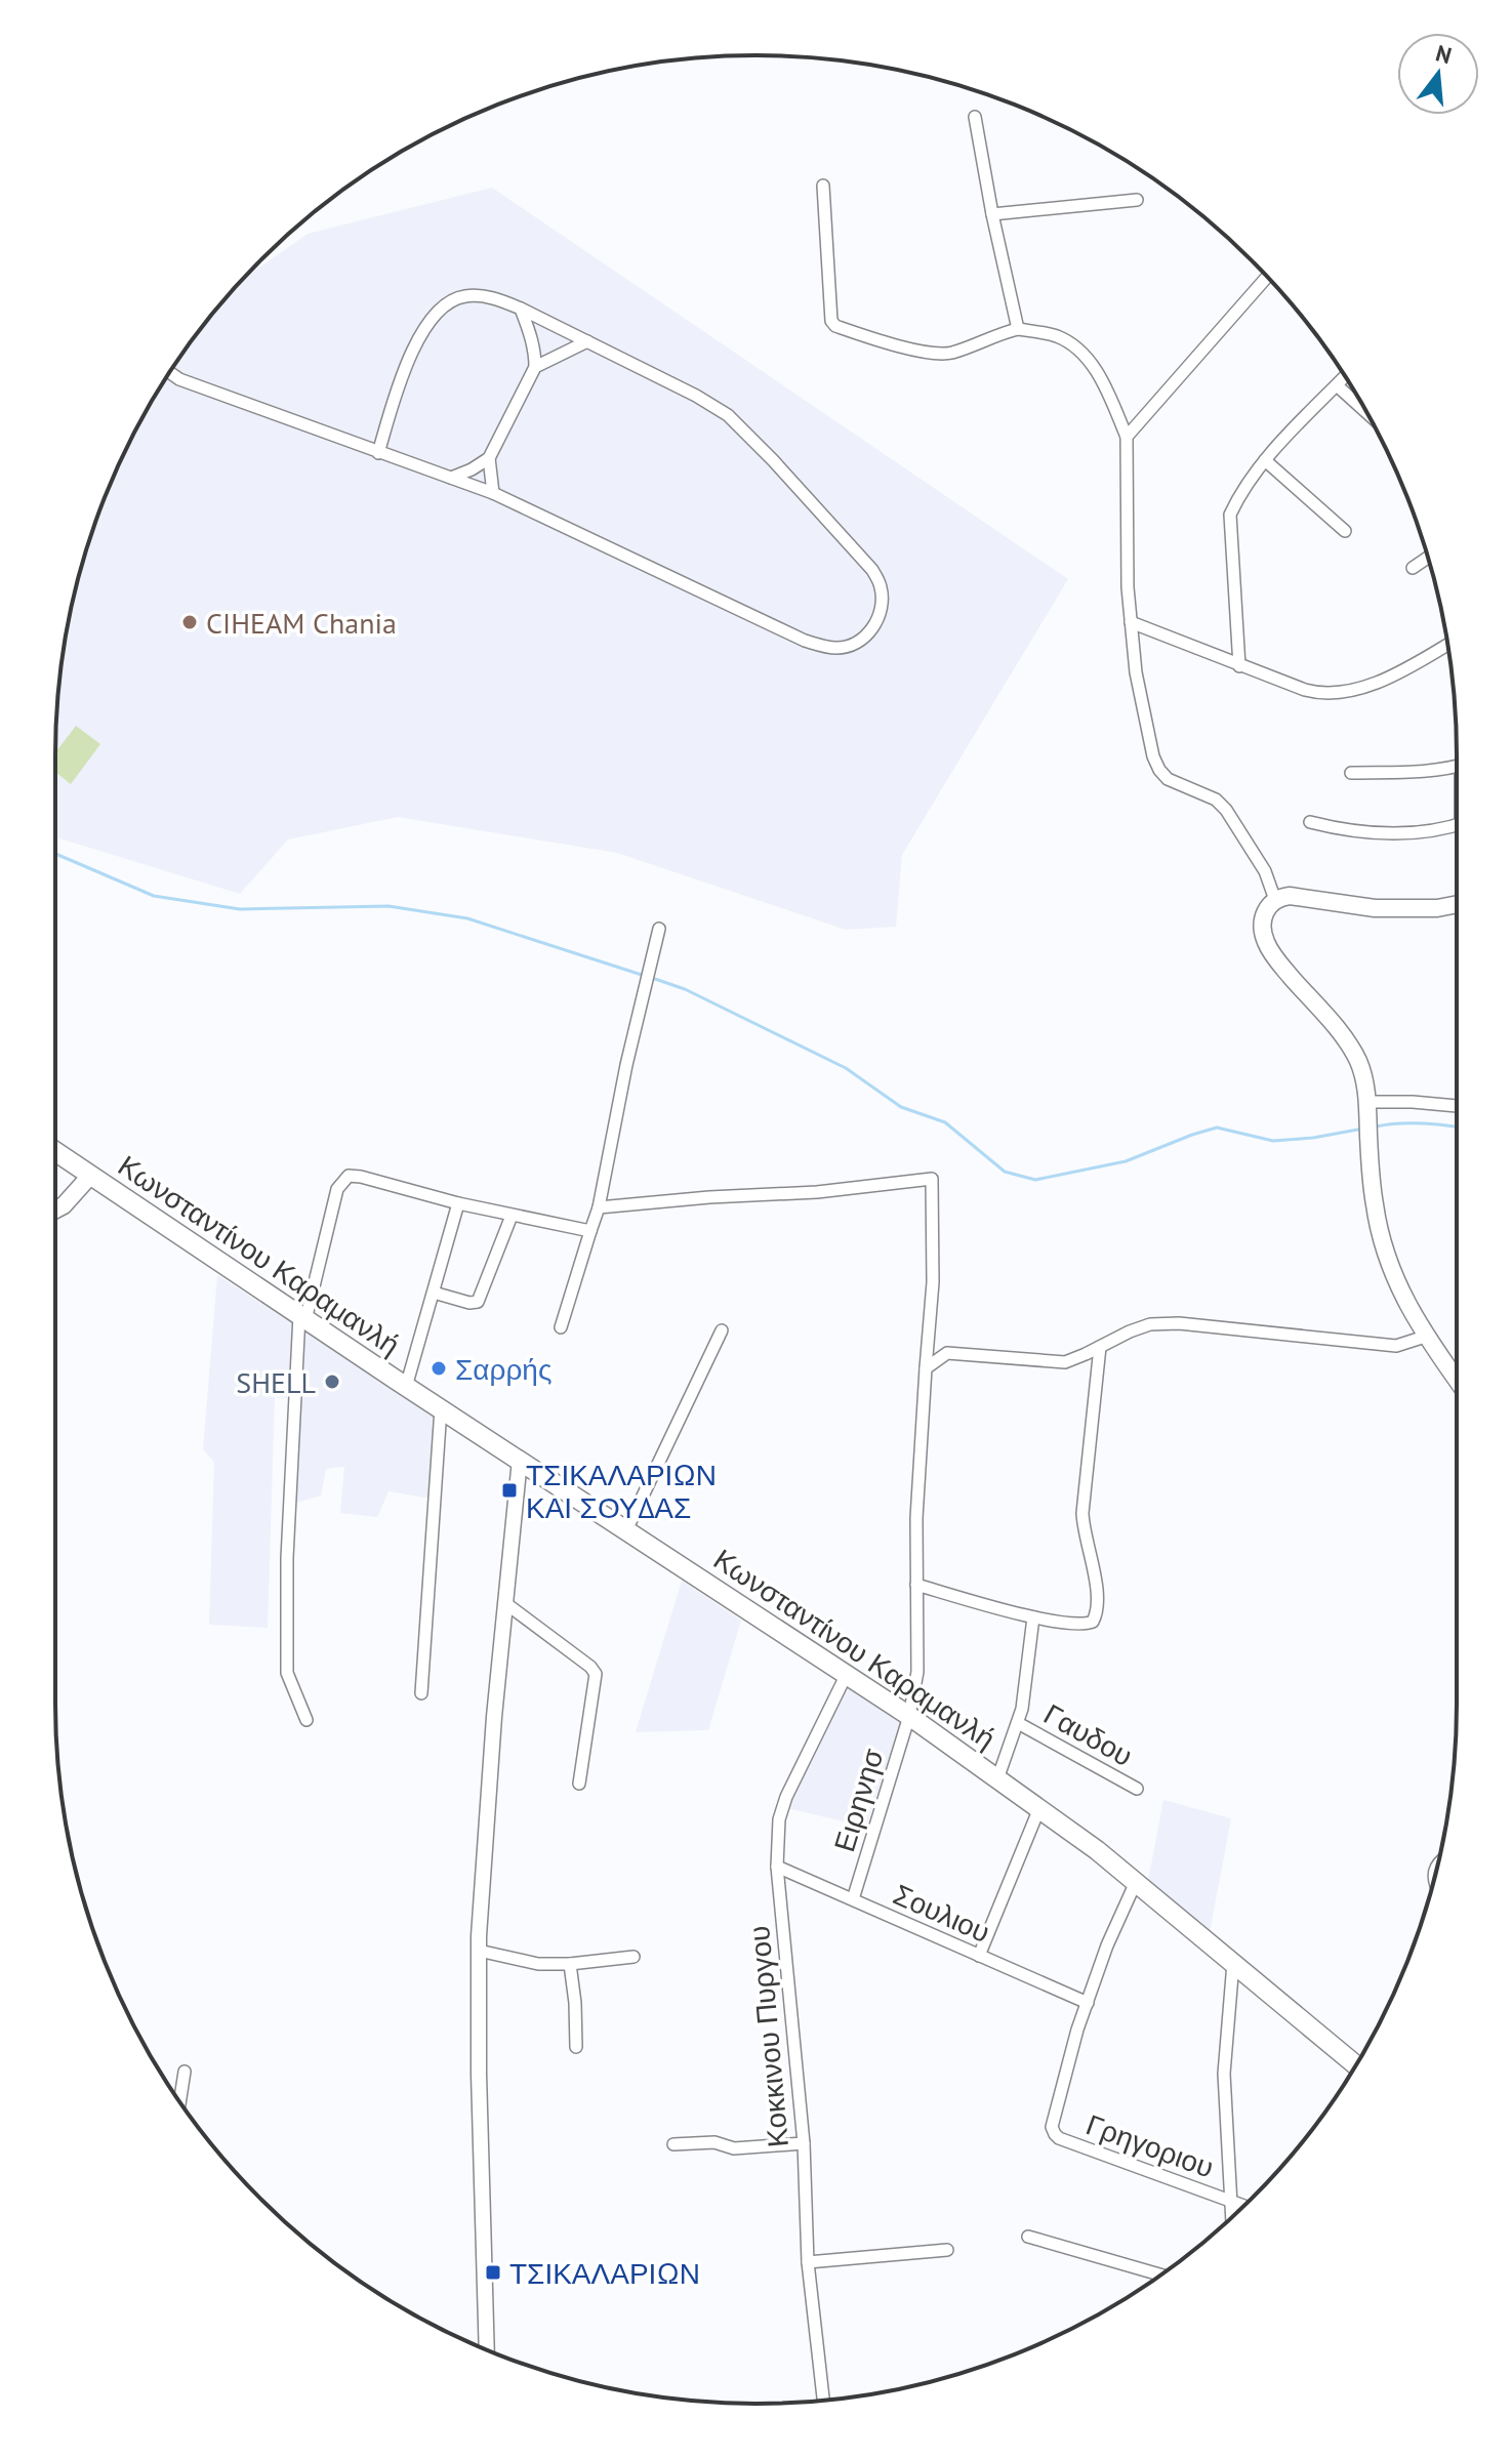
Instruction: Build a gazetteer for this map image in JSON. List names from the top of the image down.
{
  "streets": {
    "main road": ["Κωνσταντίνου Καραμανλή"],
    "street": [
      "Γαυδου",
      "Ειρηνησ",
      "Σουλιου",
      "Κοκκινου Πυργου",
      "Γρηγοριου"
    ]
  },
  "crossings": [
    ["Κωνσταντίνου Καραμανλή", "Ειρηνησ"],
    ["Κωνσταντίνου Καραμανλή", "Κοκκινου Πυργου"],
    ["Ειρηνησ", "Σουλιου"],
    ["Σουλιου", "Κοκκινου Πυργου"],
    ["Σουλιου", "Γρηγοριου"]
  ],
  "places": {
    "other": ["CIHEAM Chania", "Σαρρής", "SHELL"],
    "transit": ["ΤΣΙΚΑΛΑΡΙΩΝ ΚΑΙ ΣΟΥΔΑΣ", "ΤΣΙΚΑΛΑΡΙΩΝ"]
  },
  "north": "top"
}
